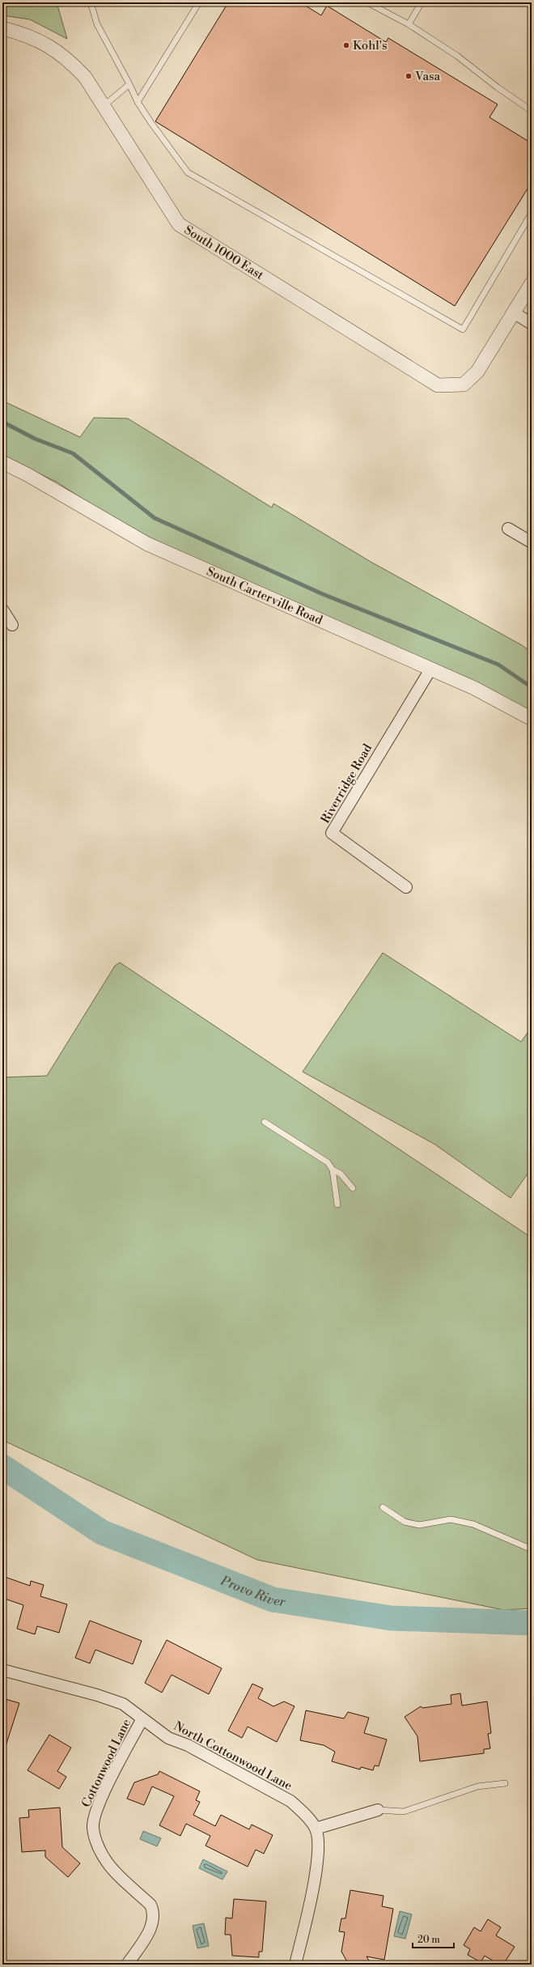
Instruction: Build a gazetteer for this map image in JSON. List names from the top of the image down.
{
  "streets": {
    "street": [
      "South 1000 East",
      "South Carterville Road",
      "Riverridge Road",
      "North Cottonwood Lane",
      "Cottonwood Lane"
    ]
  },
  "crossings": [
    ["South Carterville Road", "Riverridge Road"],
    ["North Cottonwood Lane", "Cottonwood Lane"]
  ],
  "water": ["Provo River"],
  "places": ["Kohl's", "Vasa"],
  "scale_bar": "20 m"
}
